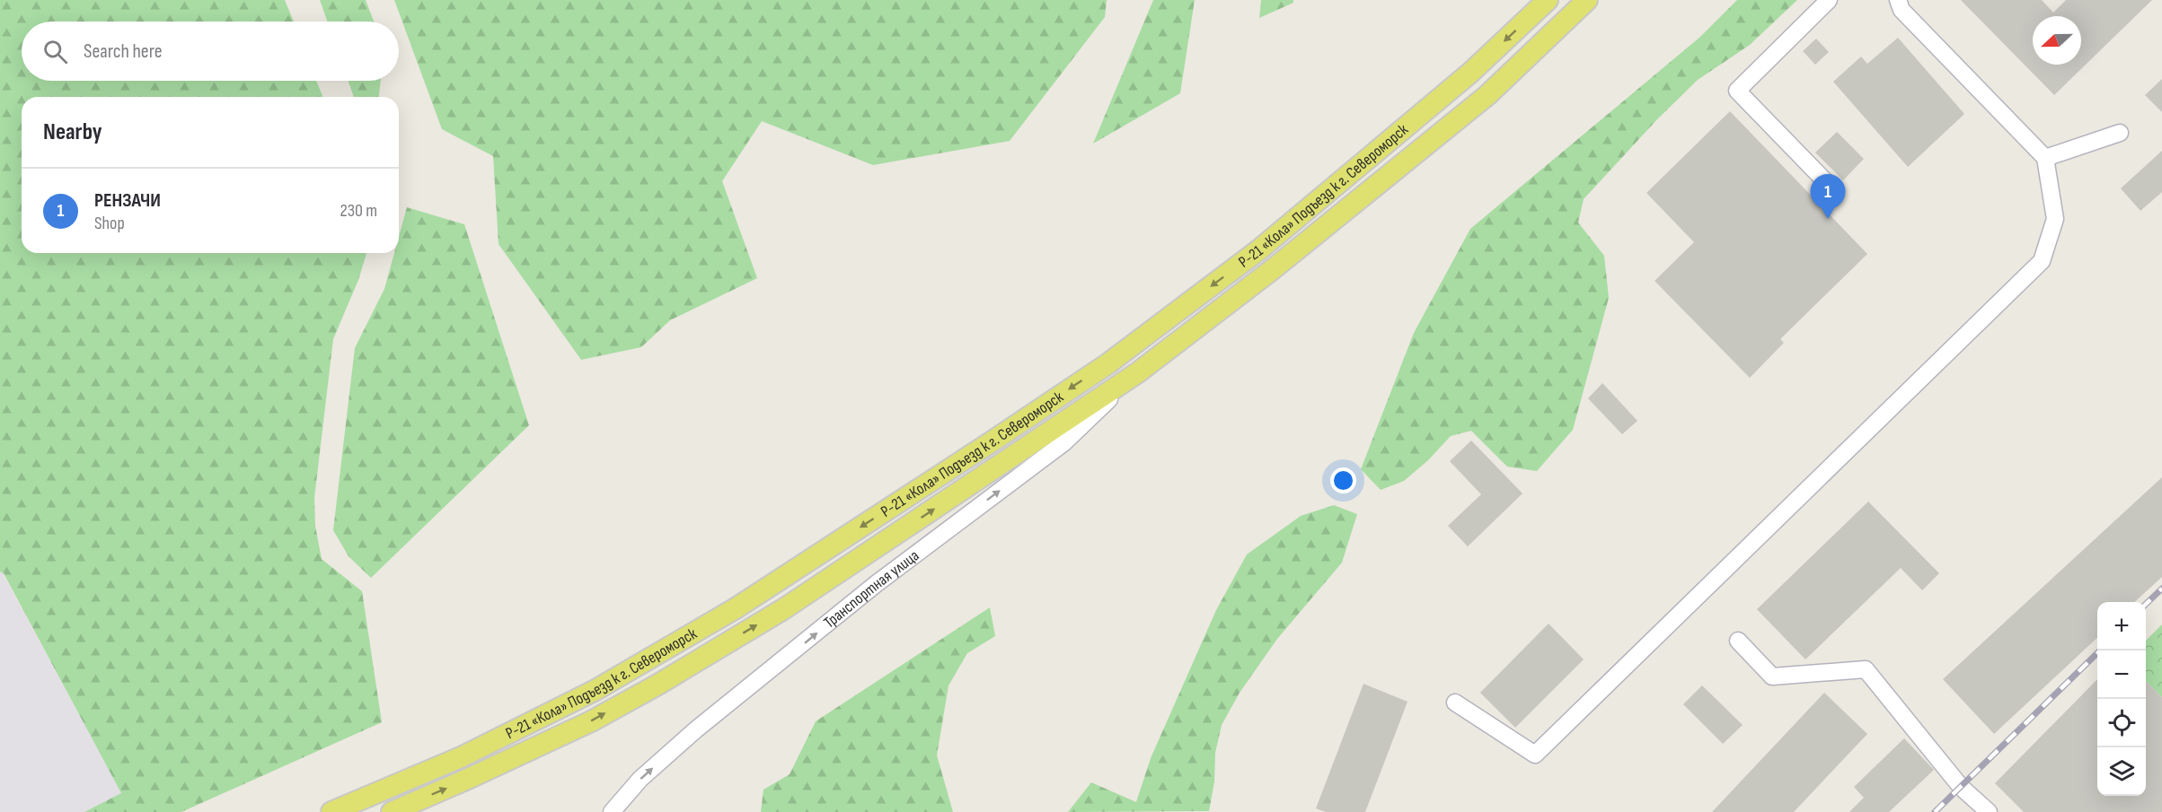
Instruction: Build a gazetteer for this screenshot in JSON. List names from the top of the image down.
{
  "streets": {
    "main road": ["Р-21 «Кола» Подъезд к г. Североморск"],
    "street": ["Транспортная улица"]
  },
  "crossings": [
    ["Р-21 «Кола» Подъезд к г. Североморск", "Транспортная улица"]
  ],
  "one_way": ["Транспортная улица"],
  "north": "left",
  "page": {
    "search": "Search here",
    "heading": "Nearby",
    "list": [
      {
        "mark": "1",
        "name": "РЕНЗАЧИ",
        "note": "Shop",
        "value": "230 m"
      }
    ],
    "pins": "1",
    "map_buttons": ["+", "−"]
  }
}
